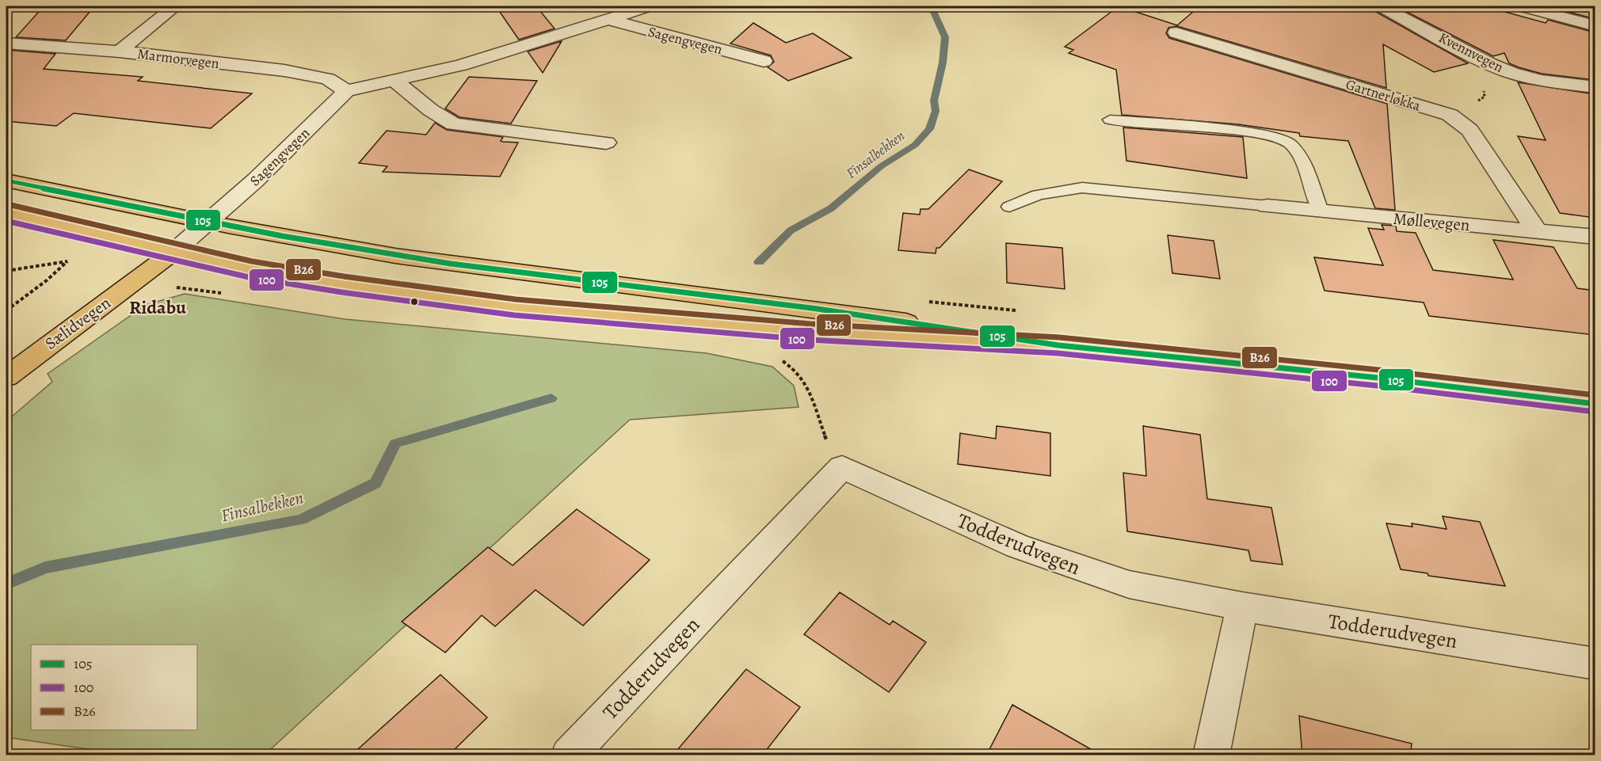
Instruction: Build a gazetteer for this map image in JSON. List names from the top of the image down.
{
  "streets": {
    "main road": ["Sælidvegen"],
    "street": [
      "Sagengvegen",
      "Kvennvegen",
      "Marmorvegen",
      "Gartnerløkka",
      "Møllevegen",
      "Todderudvegen"
    ]
  },
  "crossings": [
    ["Sagengvegen", "Marmorvegen"],
    ["Sagengvegen", "Sælidvegen"],
    ["Gartnerløkka", "Møllevegen"]
  ],
  "districts": ["Ridabu"],
  "water": ["Finsalbekken"],
  "lines": ["transit line 105", "transit line B26", "transit line 100"],
  "legend": ["105", "100", "B26"]
}
